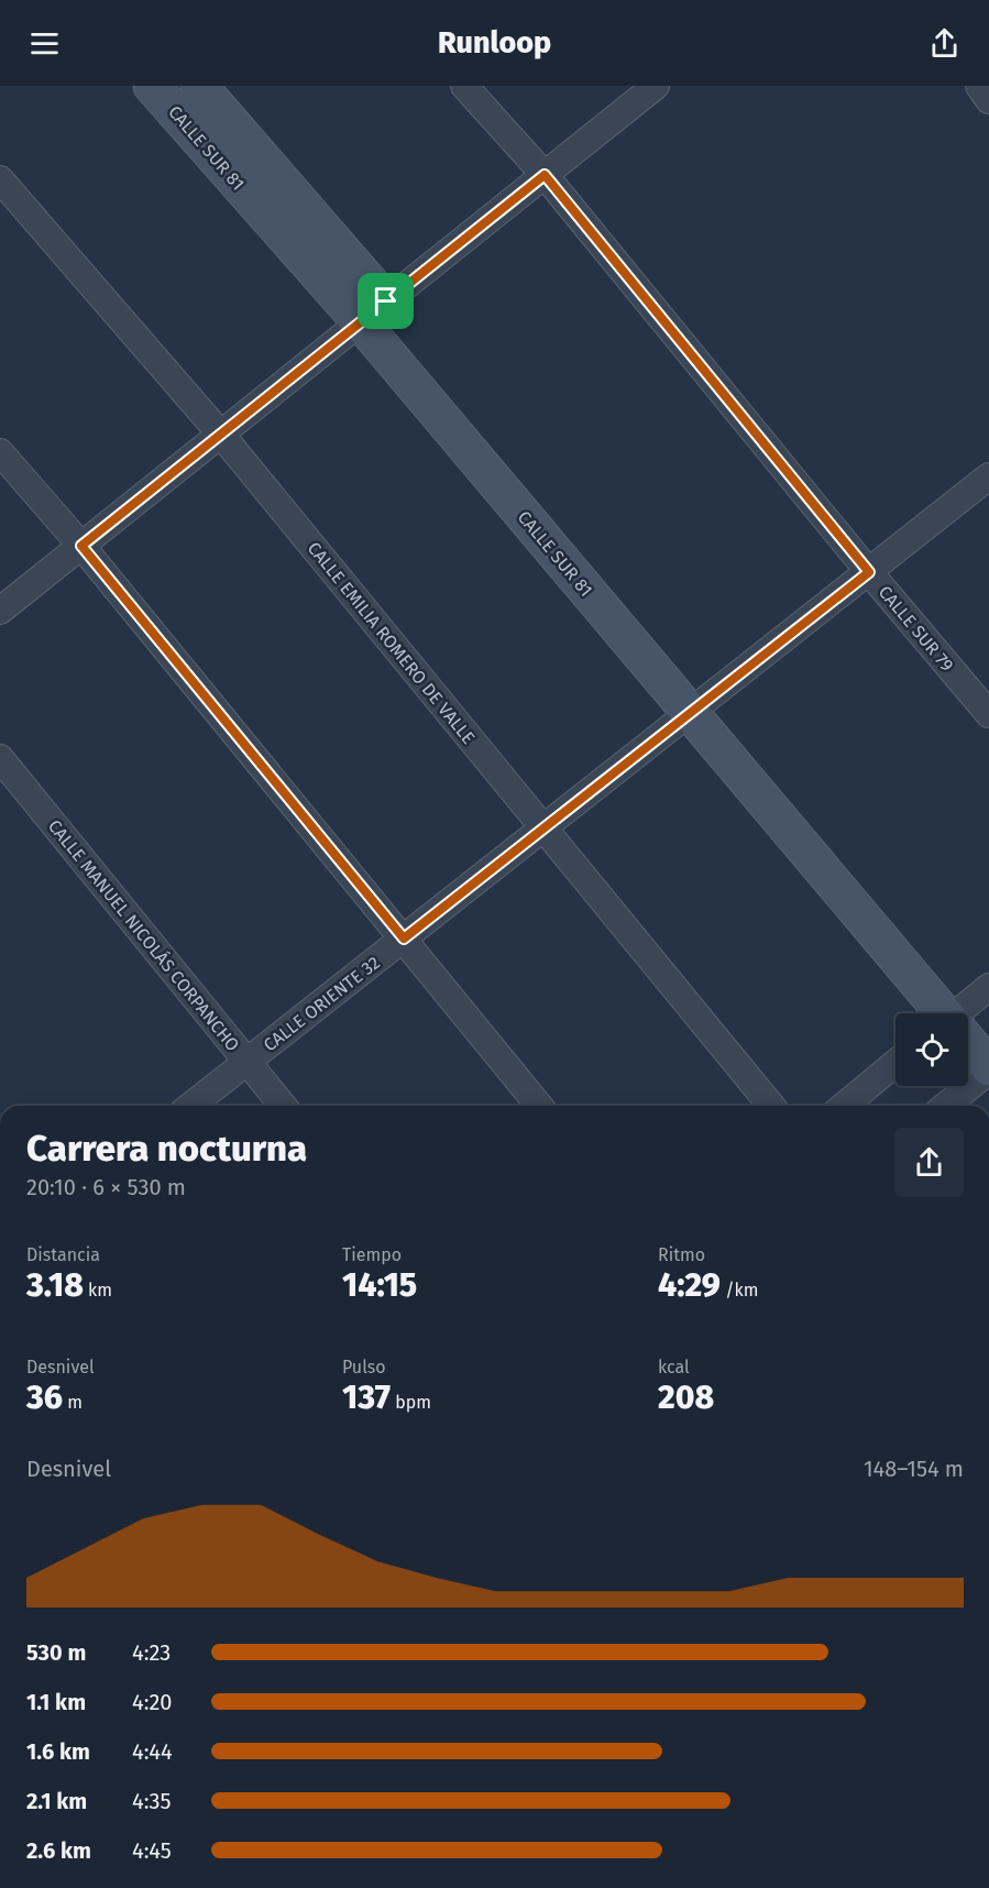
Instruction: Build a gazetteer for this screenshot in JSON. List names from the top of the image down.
{
  "streets": {
    "street": [
      "CALLE SUR 81",
      "CALLE SUR 79",
      "CALLE EMILIA ROMERO DE VALLE",
      "CALLE MANUEL NICOLÁS CORPANCHO",
      "CALLE ORIENTE 32"
    ]
  },
  "crossings": [
    ["CALLE SUR 81", "CALLE ORIENTE 32"],
    ["CALLE SUR 79", "CALLE ORIENTE 32"],
    ["CALLE EMILIA ROMERO DE VALLE", "CALLE ORIENTE 32"],
    ["CALLE MANUEL NICOLÁS CORPANCHO", "CALLE ORIENTE 32"]
  ],
  "page": {
    "header": "Runloop",
    "heading": ["Carrera nocturna", "20:10 · 6 × 530 m"],
    "stats": [
      ["Distancia", "3.18 km"],
      ["Tiempo", "14:15"],
      ["Ritmo", "4:29 /km"],
      ["Desnivel", "36 m"],
      ["Pulso", "137 bpm"],
      ["kcal", "208"]
    ],
    "chart": ["Desnivel", "148–154 m"],
    "list": [
      {
        "name": "530 m",
        "note": "4:23"
      },
      {
        "name": "1.1 km",
        "note": "4:20"
      },
      {
        "name": "1.6 km",
        "note": "4:44"
      },
      {
        "name": "2.1 km",
        "note": "4:35"
      },
      {
        "name": "2.6 km",
        "note": "4:45"
      }
    ]
  }
}
